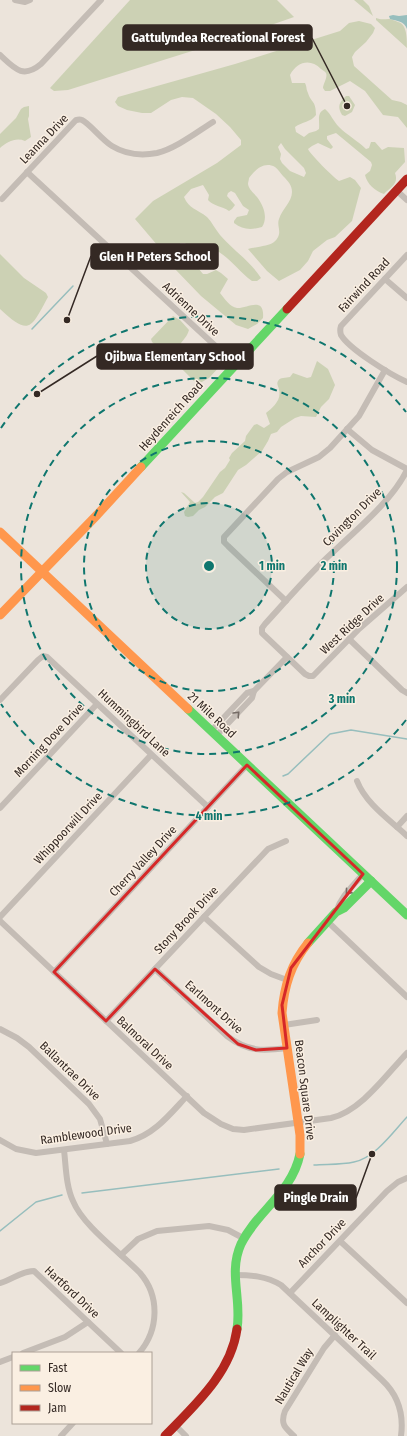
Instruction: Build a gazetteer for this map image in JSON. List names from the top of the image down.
{
  "streets": {
    "street": [
      "Leanna Drive",
      "Fairwind Road",
      "Adrienne Drive",
      "Heydenreich Road",
      "Covington Drive",
      "West Ridge Drive",
      "21 Mile Road",
      "Hummingbird Lane",
      "Morning Dove Drive",
      "Whippoorwill Drive",
      "Cherry Valley Drive",
      "Stony Brook Drive",
      "Earlmont Drive",
      "Balmoral Drive",
      "Ballantrae Drive",
      "Beacon Square Drive",
      "Ramblewood Drive",
      "Anchor Drive",
      "Hartford Drive",
      "Lamplighter Trail",
      "Nautical Way"
    ]
  },
  "crossings": [
    ["Leanna Drive", "Adrienne Drive"],
    ["Adrienne Drive", "Heydenreich Road"],
    ["Heydenreich Road", "21 Mile Road"],
    ["Covington Drive", "West Ridge Drive"],
    ["21 Mile Road", "Cherry Valley Drive"],
    ["21 Mile Road", "Beacon Square Drive"],
    ["Hummingbird Lane", "Morning Dove Drive"],
    ["Hummingbird Lane", "Whippoorwill Drive"],
    ["Hummingbird Lane", "Cherry Valley Drive"],
    ["Cherry Valley Drive", "Balmoral Drive"],
    ["Stony Brook Drive", "Earlmont Drive"],
    ["Stony Brook Drive", "Balmoral Drive"],
    ["Earlmont Drive", "Beacon Square Drive"],
    ["Balmoral Drive", "Beacon Square Drive"],
    ["Balmoral Drive", "Ramblewood Drive"],
    ["Ballantrae Drive", "Ramblewood Drive"],
    ["Beacon Square Drive", "Lamplighter Trail"],
    ["Anchor Drive", "Lamplighter Trail"],
    ["Lamplighter Trail", "Nautical Way"]
  ],
  "places": [
    "Gattulyndea Recreational Forest",
    "Glen H Peters School",
    "Ojibwa Elementary School",
    "Pingle Drain"
  ],
  "legend": ["Fast", "Slow", "Jam"],
  "rings": [
    "1 min",
    "2 min",
    "3 min",
    "4 min"
  ]
}
